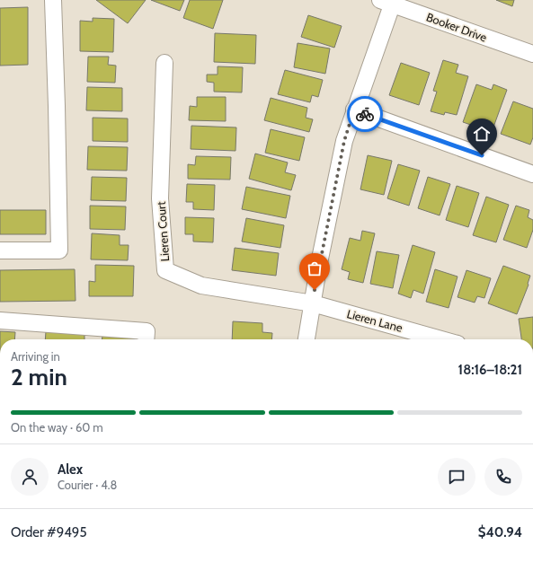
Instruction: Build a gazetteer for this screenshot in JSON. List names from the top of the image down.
{
  "streets": {
    "street": ["Booker Drive", "Lieren Court", "Lieren Lane"]
  },
  "crossings": [
    ["Lieren Court", "Lieren Lane"]
  ],
  "page": {
    "heading": ["2 min", "Arriving in", "18:16–18:21"],
    "panel": [
      "Alex",
      "Courier · 4.8",
      "Order #9495",
      "$40.94"
    ],
    "bar": "On the way · 60 m"
  }
}
